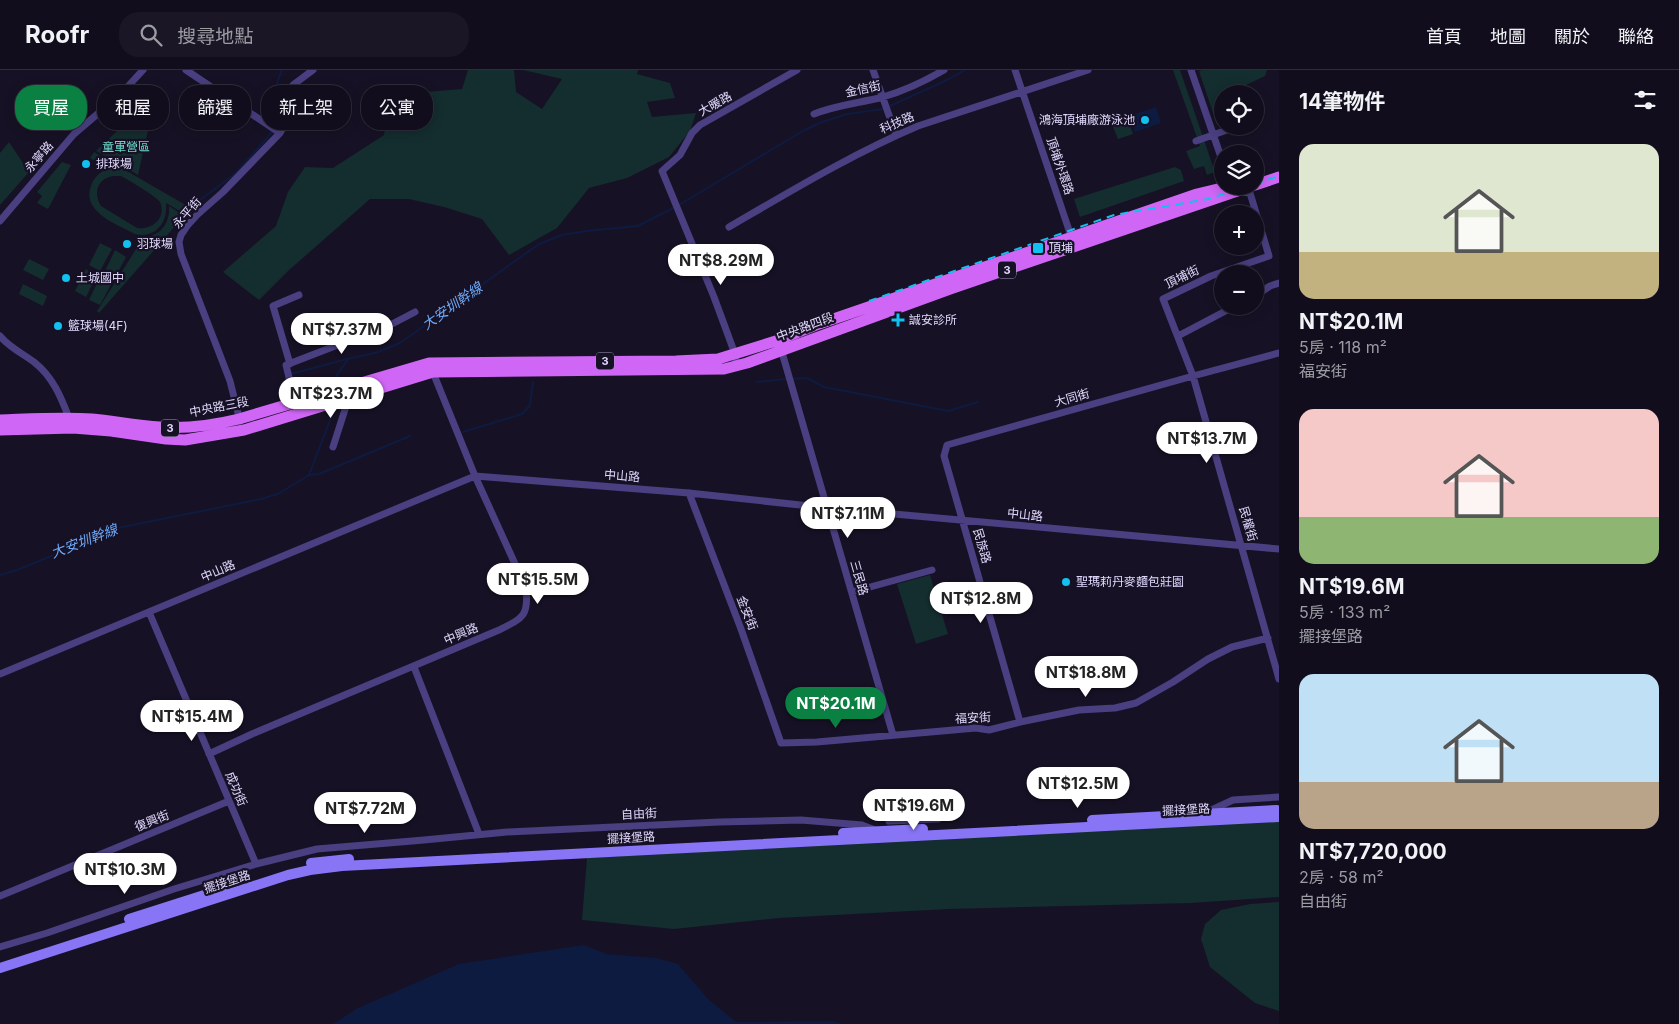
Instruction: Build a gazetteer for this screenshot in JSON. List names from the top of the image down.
{
  "streets": {
    "main road": ["3", "中央路四段", "中央路三段"],
    "street": [
      "金信街",
      "大暖路",
      "科技路",
      "永寧路",
      "頂埔外環路",
      "永平街",
      "頂埔街",
      "大同街",
      "中山路",
      "民權街",
      "民族路",
      "三民路",
      "金安街",
      "中興路",
      "福安街",
      "成功街",
      "擺接堡路",
      "自由街",
      "復興街"
    ]
  },
  "crossings": [
    ["大暖路", "中央路四段"],
    ["科技路", "頂埔外環路"],
    ["頂埔外環路", "中央路四段"],
    ["永平街", "中央路三段"],
    ["頂埔街", "大同街"],
    ["頂埔街", "民權街"],
    ["中央路四段", "中央路三段"],
    ["中央路四段", "三民路"],
    ["中央路四段", "中興路"],
    ["大同街", "中山路"],
    ["大同街", "民權街"],
    ["大同街", "民族路"],
    ["中山路", "民權街"],
    ["中山路", "民族路"],
    ["中山路", "三民路"],
    ["中山路", "金安街"],
    ["中山路", "中興路"],
    ["中山路", "成功街"],
    ["民權街", "福安街"],
    ["民族路", "福安街"],
    ["三民路", "福安街"],
    ["金安街", "福安街"],
    ["中興路", "成功街"],
    ["成功街", "自由街"],
    ["成功街", "復興街"],
    ["擺接堡路", "自由街"]
  ],
  "water": ["大安圳幹線"],
  "parks": ["童軍營區"],
  "places": {
    "other": [
      "鴻海頂埔廠游泳池",
      "排球場",
      "羽球場",
      "土城國中",
      "籃球場(4F)",
      "聖瑪莉丹麥麵包莊園"
    ],
    "transit": ["頂埔"],
    "health": ["誠安診所"]
  },
  "page": {
    "header": "Roofr",
    "search": "搜尋地點",
    "nav": [
      "首頁",
      "地圖",
      "關於",
      "聯絡"
    ],
    "heading": "14筆物件",
    "map_buttons": ["+", "−"],
    "chip": [
      "買屋",
      "租屋",
      "篩選",
      "新上架",
      "公寓"
    ],
    "list": [
      {
        "name": "NT$20.1M",
        "note": "5房 · 118 m² · 福安街"
      },
      {
        "name": "NT$19.6M",
        "note": "5房 · 133 m² · 擺接堡路"
      },
      {
        "name": "NT$7,720,000",
        "note": "2房 · 58 m² · 自由街"
      }
    ],
    "price": [
      "NT$8.29M",
      "NT$7.37M",
      "NT$23.7M",
      "NT$13.7M",
      "NT$7.11M",
      "NT$15.5M",
      "NT$12.8M",
      "NT$18.8M",
      "NT$20.1M",
      "NT$15.4M",
      "NT$12.5M",
      "NT$19.6M",
      "NT$7.72M",
      "NT$10.3M"
    ]
  }
}
